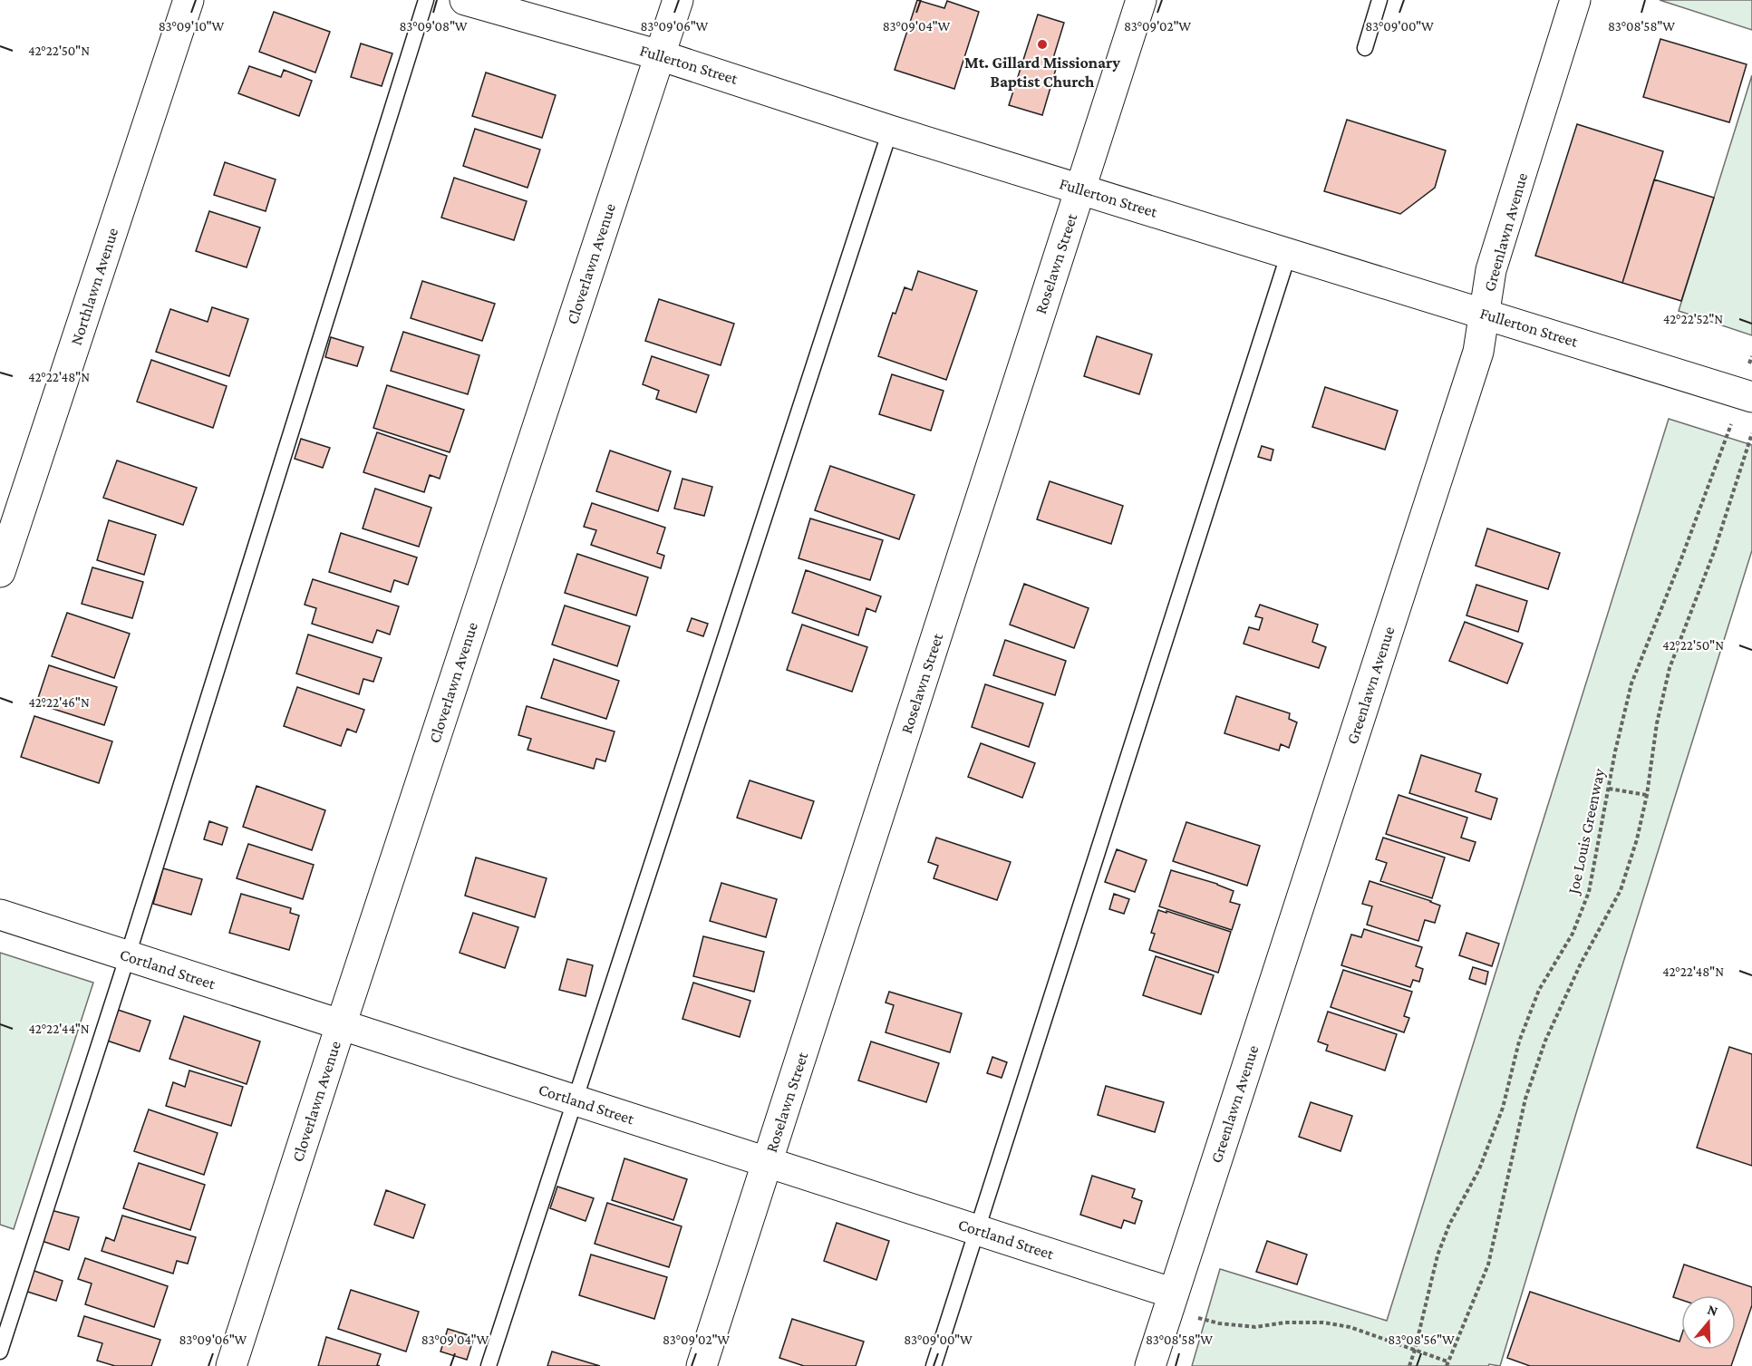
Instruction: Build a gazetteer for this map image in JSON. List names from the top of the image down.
{
  "streets": {
    "street": [
      "Fullerton Street",
      "Greenlawn Avenue",
      "Cloverlawn Avenue",
      "Roselawn Street",
      "Northlawn Avenue",
      "Cortland Street"
    ],
    "path": ["Joe Louis Greenway"]
  },
  "crossings": [
    ["Fullerton Street", "Greenlawn Avenue"],
    ["Fullerton Street", "Cloverlawn Avenue"],
    ["Fullerton Street", "Roselawn Street"],
    ["Fullerton Street", "Joe Louis Greenway"],
    ["Greenlawn Avenue", "Cortland Street"],
    ["Cloverlawn Avenue", "Cortland Street"],
    ["Roselawn Street", "Cortland Street"]
  ],
  "places": ["Mt. Gillard Missionary Baptist Church"],
  "north": "top",
  "coordinates": [
    "83°09'10\"W",
    "83°09'08\"W",
    "83°09'06\"W",
    "83°09'04\"W",
    "83°09'02\"W",
    "83°09'00\"W",
    "83°08'58\"W",
    "42°22'50\"N",
    "42°22'52\"N",
    "42°22'48\"N",
    "42°22'46\"N",
    "42°22'44\"N",
    "83°08'56\"W"
  ]
}
